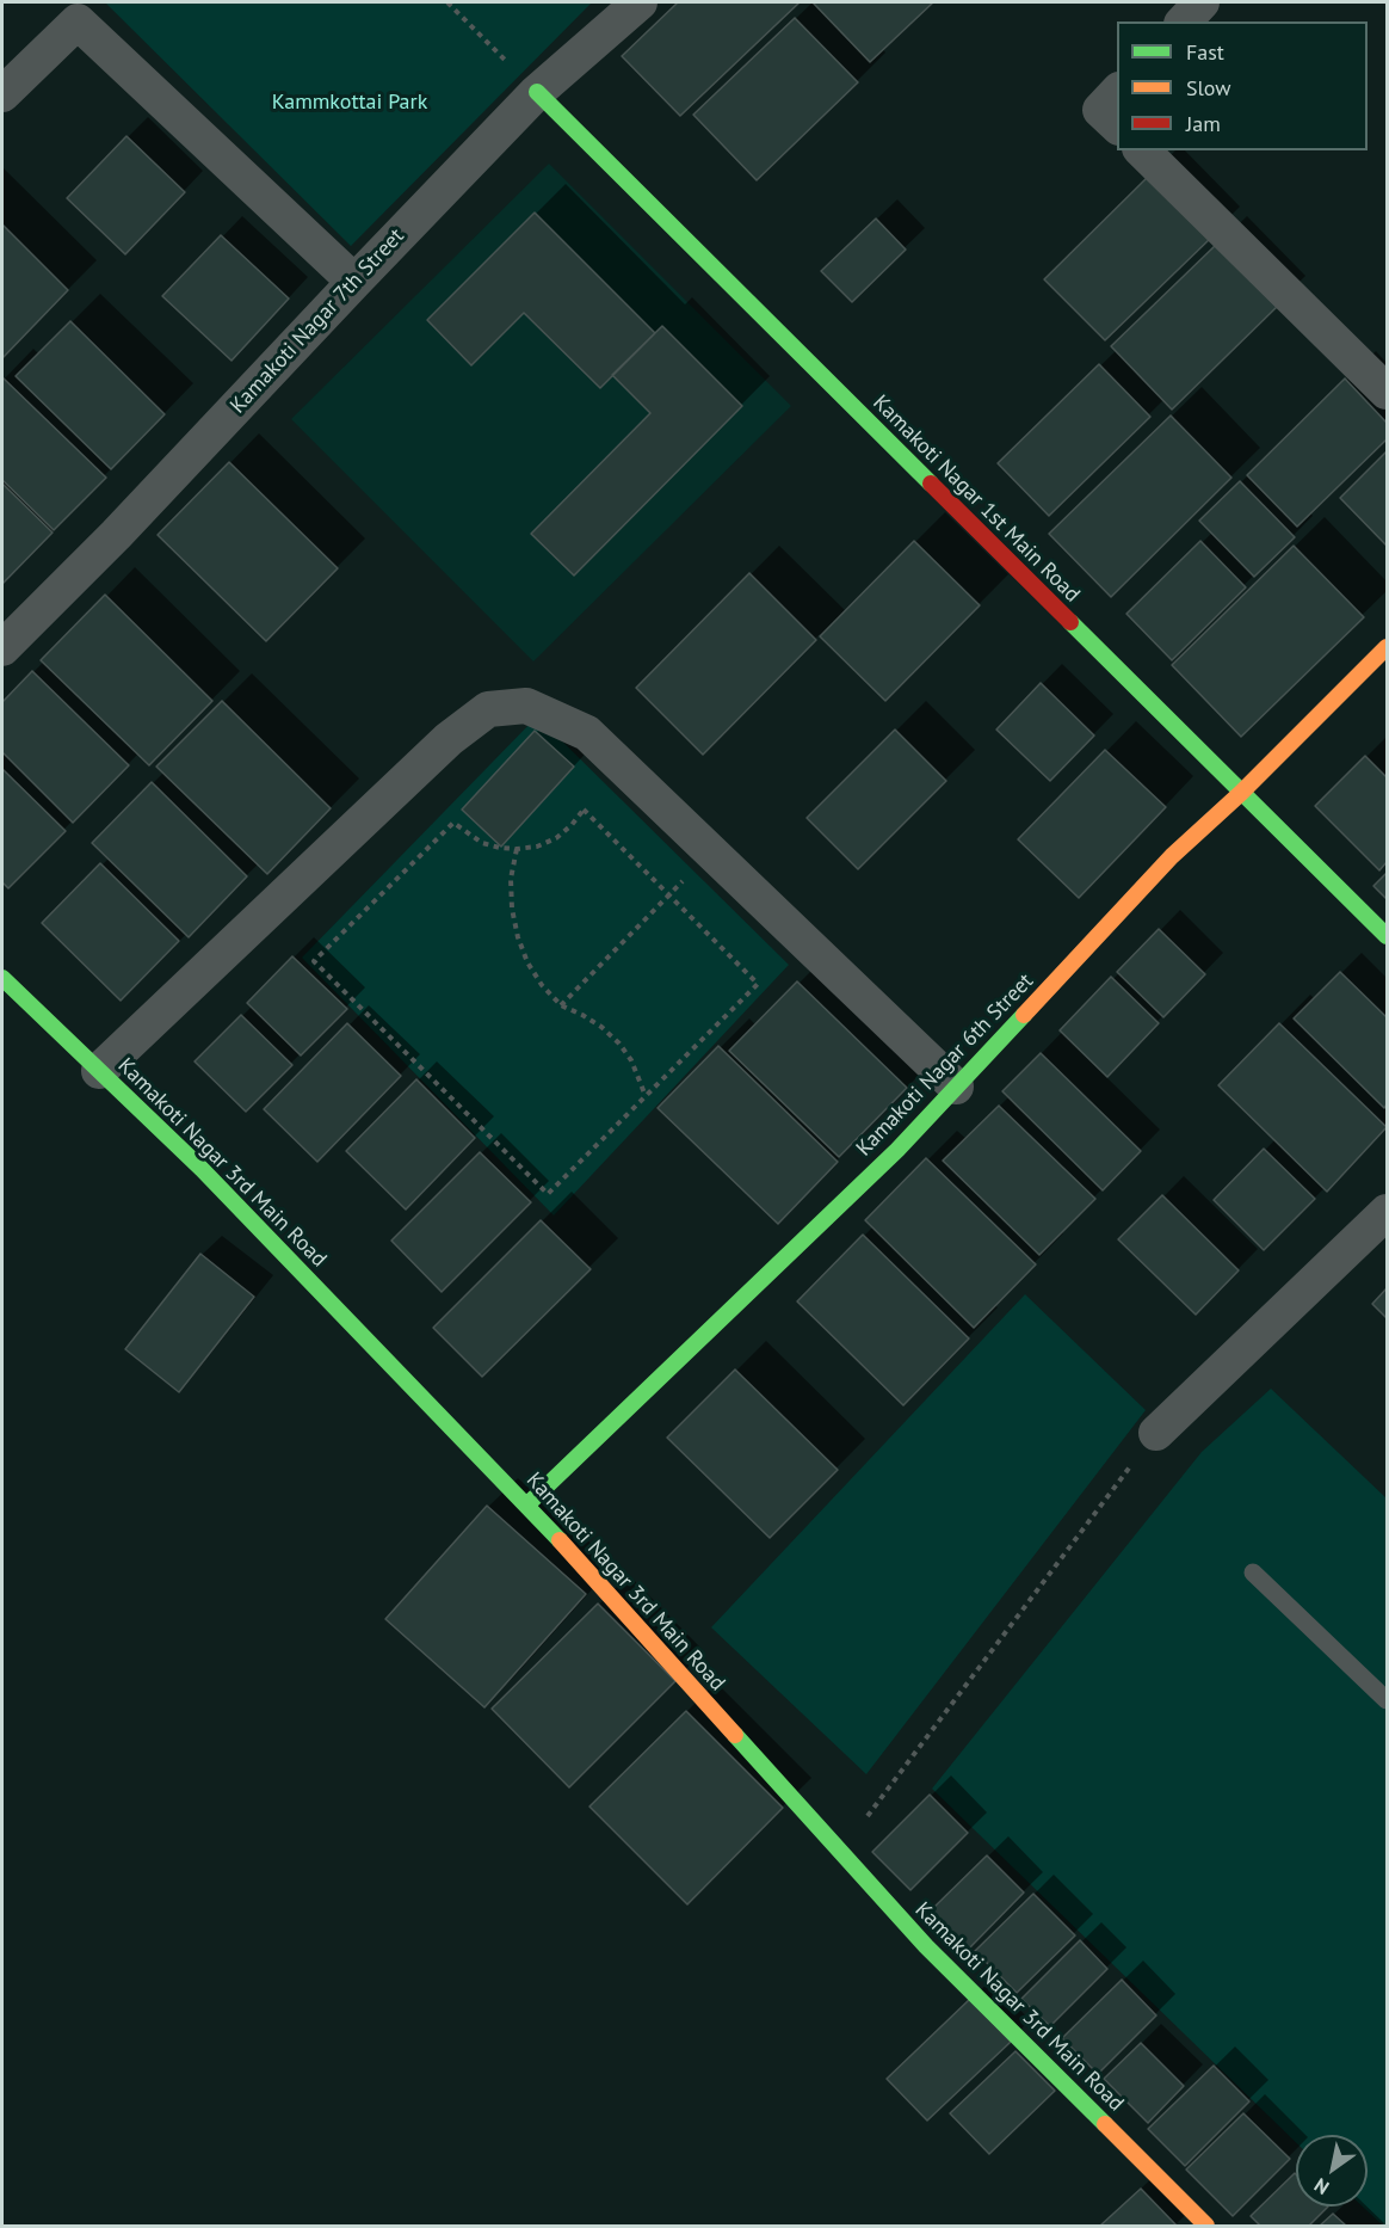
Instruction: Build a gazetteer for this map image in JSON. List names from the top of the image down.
{
  "streets": {
    "street": [
      "Kamakoti Nagar 7th Street",
      "Kamakoti Nagar 1st Main Road",
      "Kamakoti Nagar 6th Street",
      "Kamakoti Nagar 3rd Main Road"
    ]
  },
  "crossings": [
    ["Kamakoti Nagar 7th Street", "Kamakoti Nagar 1st Main Road"],
    ["Kamakoti Nagar 1st Main Road", "Kamakoti Nagar 6th Street"],
    ["Kamakoti Nagar 6th Street", "Kamakoti Nagar 3rd Main Road"]
  ],
  "parks": ["Kammkottai Park"],
  "legend": ["Fast", "Slow", "Jam"],
  "north": "bottom left"
}
